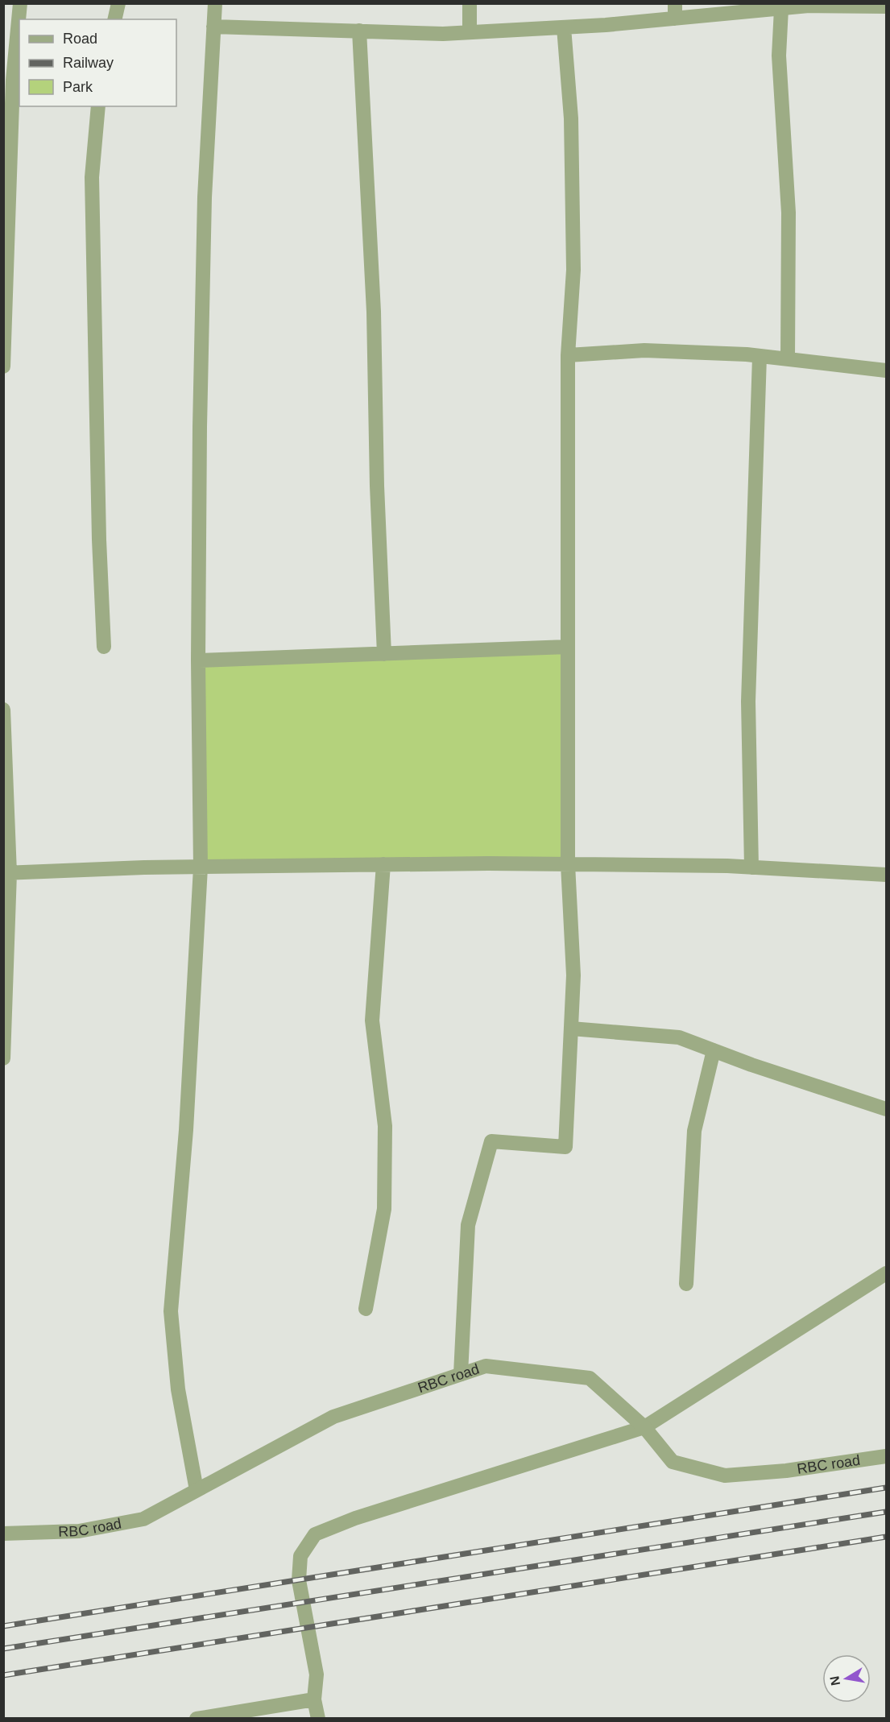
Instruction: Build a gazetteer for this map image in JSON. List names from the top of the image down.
{
  "streets": {
    "street": ["RBC road"]
  },
  "legend": ["Road", "Railway", "Park"],
  "north": "left"
}
